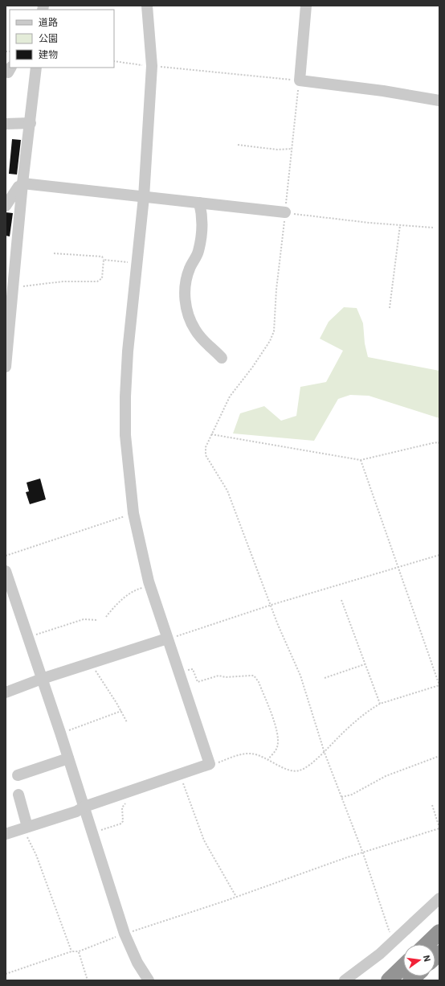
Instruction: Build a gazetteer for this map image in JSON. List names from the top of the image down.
{
  "legend": ["道路", "公園", "建物"],
  "north": "right"
}
